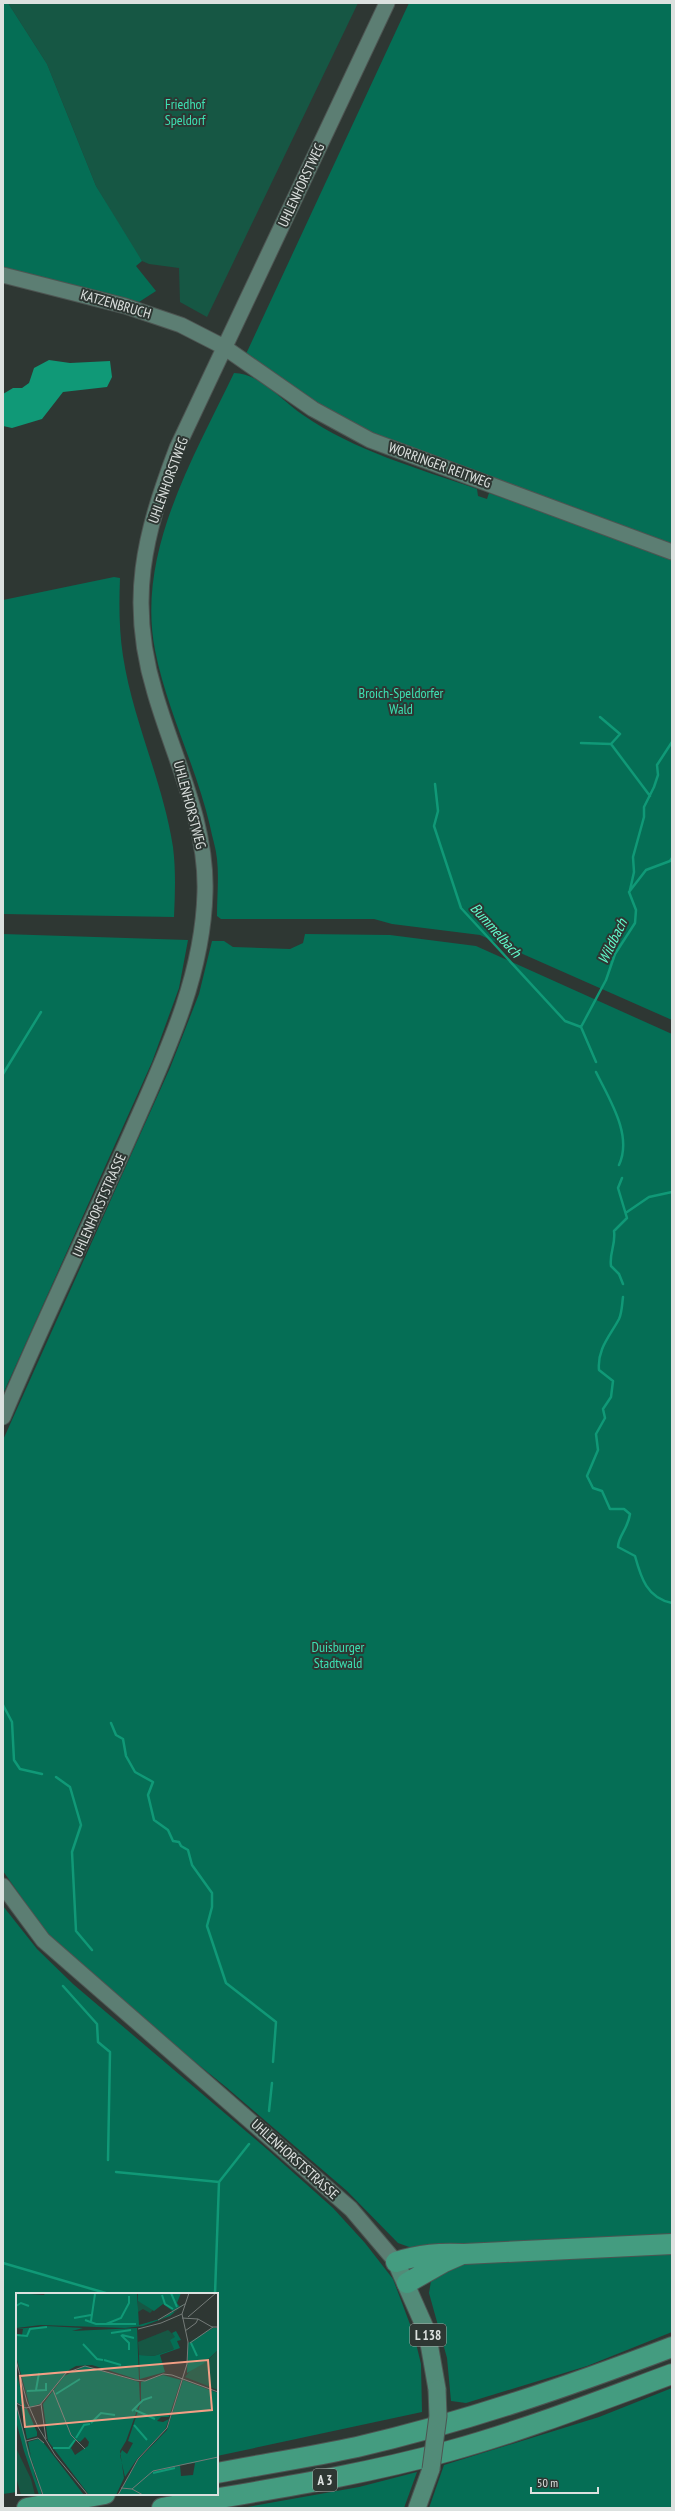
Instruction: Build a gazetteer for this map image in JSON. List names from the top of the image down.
{
  "streets": {
    "highway": ["A 3"],
    "main road": [
      "UHLENHORSTWEG",
      "KATZENBRUCH",
      "WORRINGER REITWEG",
      "UHLENHORSTSTRASSE",
      "L 138"
    ]
  },
  "crossings": [
    ["UHLENHORSTWEG", "KATZENBRUCH"],
    ["UHLENHORSTWEG", "WORRINGER REITWEG"],
    ["UHLENHORSTWEG", "UHLENHORSTSTRASSE"],
    ["KATZENBRUCH", "WORRINGER REITWEG"]
  ],
  "water": ["Bummelbach", "Wildbach"],
  "parks": ["Friedhof Speldorf", "Broich-Speldorfer Wald", "Duisburger Stadtwald"],
  "scale_bar": "50 m"
}
